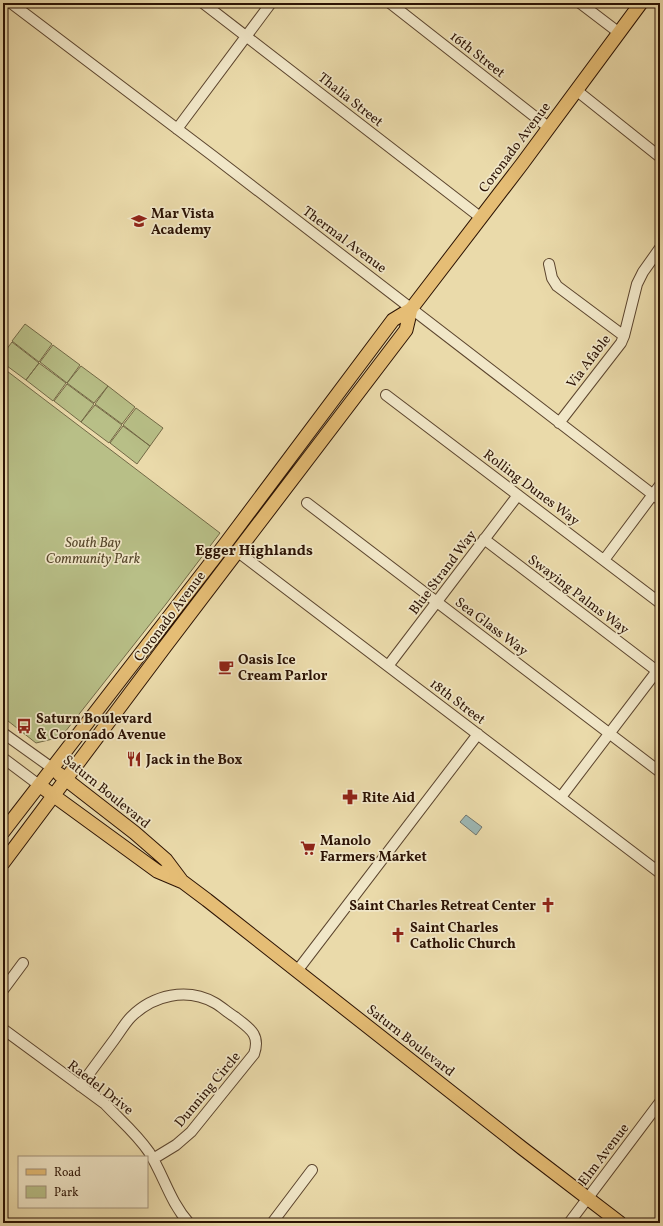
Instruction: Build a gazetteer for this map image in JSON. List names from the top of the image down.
{
  "streets": {
    "main road": ["Coronado Avenue", "Saturn Boulevard"],
    "street": [
      "16th Street",
      "Thalia Street",
      "Thermal Avenue",
      "Via Afable",
      "Rolling Dunes Way",
      "Blue Strand Way",
      "Swaying Palms Way",
      "Sea Glass Way",
      "18th Street",
      "Raedel Drive",
      "Dunning Circle",
      "Elm Avenue"
    ]
  },
  "crossings": [
    ["16th Street", "Coronado Avenue"],
    ["Thalia Street", "Coronado Avenue"],
    ["Coronado Avenue", "Thermal Avenue"],
    ["Coronado Avenue", "18th Street"],
    ["Coronado Avenue", "Saturn Boulevard"],
    ["Thermal Avenue", "Via Afable"],
    ["Rolling Dunes Way", "Blue Strand Way"],
    ["Blue Strand Way", "Swaying Palms Way"],
    ["Blue Strand Way", "Sea Glass Way"],
    ["Blue Strand Way", "18th Street"],
    ["Saturn Boulevard", "Elm Avenue"],
    ["Raedel Drive", "Dunning Circle"]
  ],
  "districts": ["Egger Highlands"],
  "parks": ["South Bay Community Park"],
  "places": {
    "school or university": ["Mar Vista Academy"],
    "cafe": ["Oasis Ice Cream Parlor"],
    "bus stop": ["Saturn Boulevard & Coronado Avenue"],
    "restaurant": ["Jack in the Box"],
    "pharmacy": ["Rite Aid"],
    "supermarket": ["Manolo Farmers Market"],
    "church": ["Saint Charles Retreat Center", "Saint Charles Catholic Church"]
  },
  "legend": ["Road", "Park"]
}
